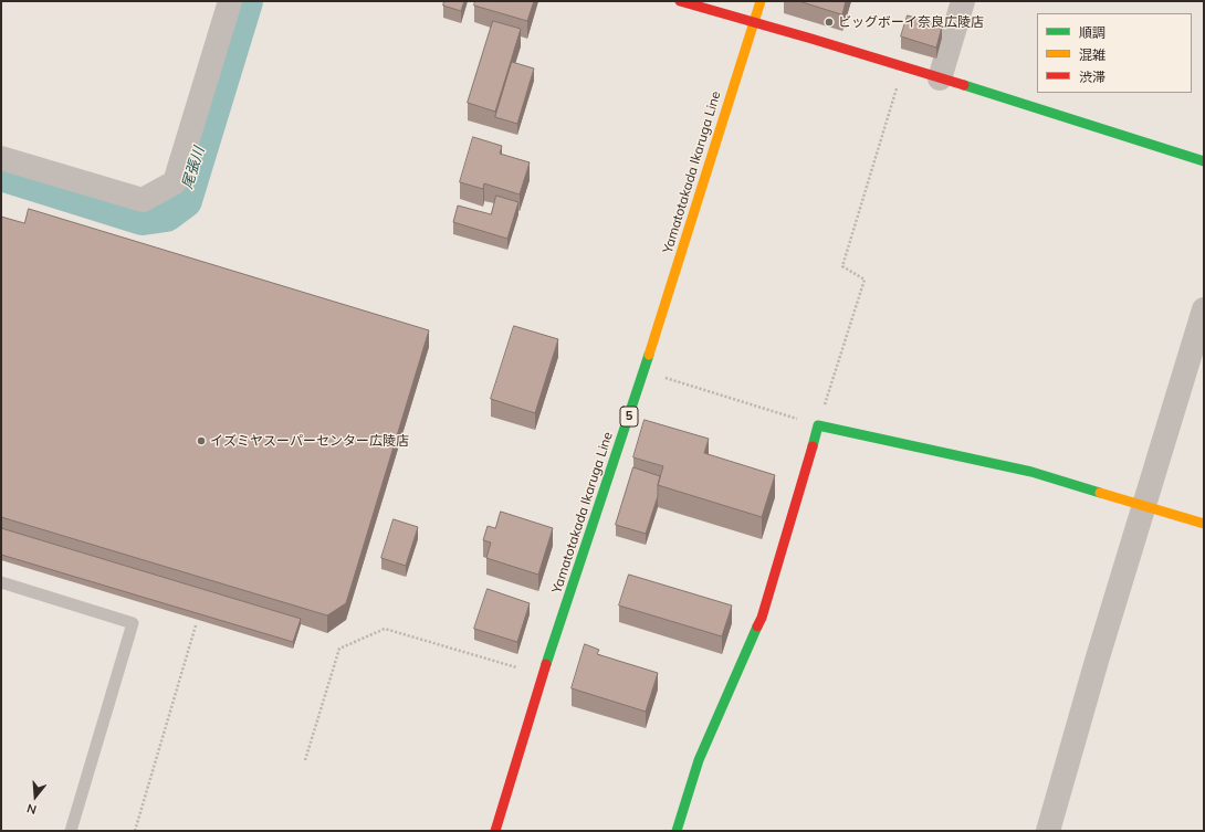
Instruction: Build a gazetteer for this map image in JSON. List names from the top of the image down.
{
  "streets": {
    "street": ["Yamatotakada Ikaruga Line", "5"]
  },
  "water": ["尾張川"],
  "places": ["ビッグボーイ奈良広陵店", "イズミヤスーパーセンター広陵店"],
  "legend": ["順調", "混雑", "渋滞"],
  "north": "bottom"
}
